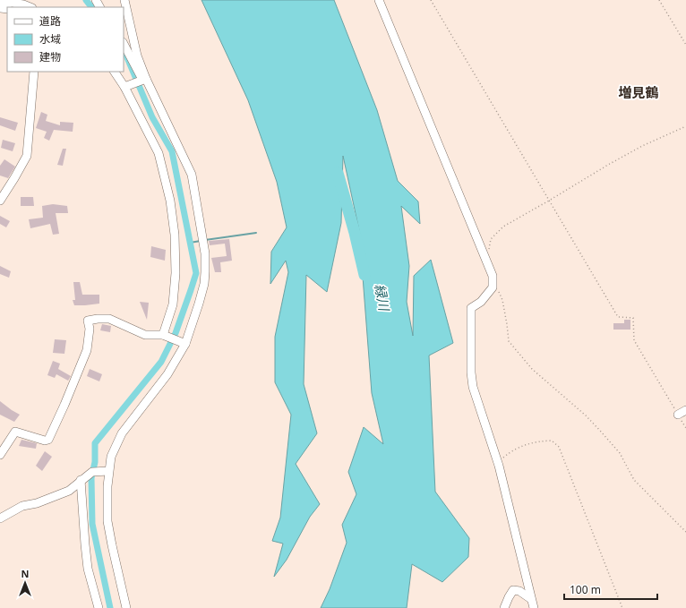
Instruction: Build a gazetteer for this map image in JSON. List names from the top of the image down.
{
  "districts": ["増見鶴"],
  "water": ["緑川"],
  "legend": ["道路", "水域", "建物"],
  "scale_bar": "100 m",
  "north": "top"
}
